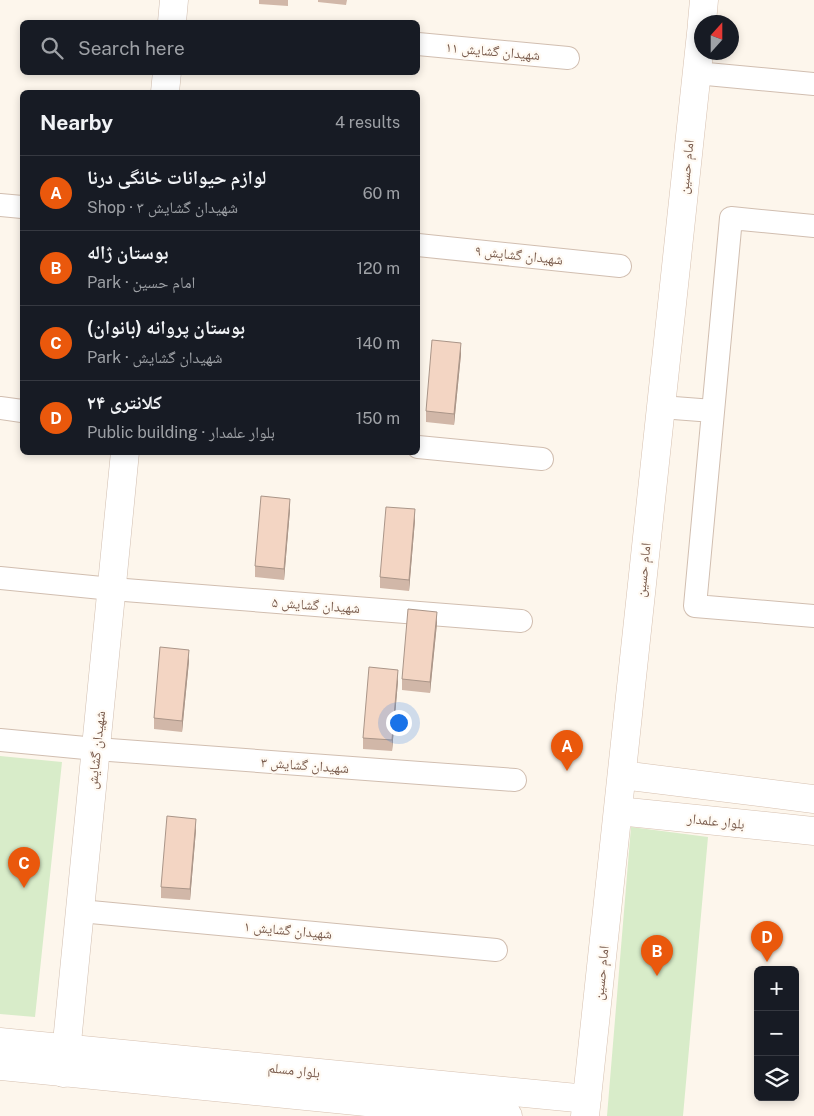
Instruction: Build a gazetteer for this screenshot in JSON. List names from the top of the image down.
{
  "streets": {
    "main road": [
      "امام حسین",
      "شهیدان گشایش",
      "بلوار علمدار",
      "بلوار مسلم"
    ],
    "street": [
      "شهیدان گشایش ۱۱",
      "شهیدان گشایش ۹",
      "شهیدان گشایش ۵",
      "شهیدان گشایش ۳",
      "شهیدان گشایش ۱"
    ]
  },
  "crossings": [
    ["امام حسین", "بلوار علمدار"],
    ["امام حسین", "بلوار مسلم"],
    ["شهیدان گشایش ۵", "شهیدان گشایش"],
    ["شهیدان گشایش", "شهیدان گشایش ۳"],
    ["شهیدان گشایش", "شهیدان گشایش ۱"],
    ["شهیدان گشایش", "بلوار مسلم"]
  ],
  "north": "top",
  "page": {
    "search": "Search here",
    "heading": ["Nearby", "4 results"],
    "list": [
      {
        "mark": "A",
        "name": "لوازم حیوانات خانگی درنا",
        "note": "Shop · شهیدان گشایش ۳",
        "value": "60 m"
      },
      {
        "mark": "B",
        "name": "بوستان ژاله",
        "note": "Park · امام حسین",
        "value": "120 m"
      },
      {
        "mark": "C",
        "name": "بوستان پروانه (بانوان)",
        "note": "Park · شهیدان گشایش",
        "value": "140 m"
      },
      {
        "mark": "D",
        "name": "کلانتری ۲۴",
        "note": "Public building · بلوار علمدار",
        "value": "150 m"
      }
    ],
    "pins": [
      "A",
      "C",
      "D",
      "B"
    ],
    "map_buttons": ["+", "−"]
  }
}
